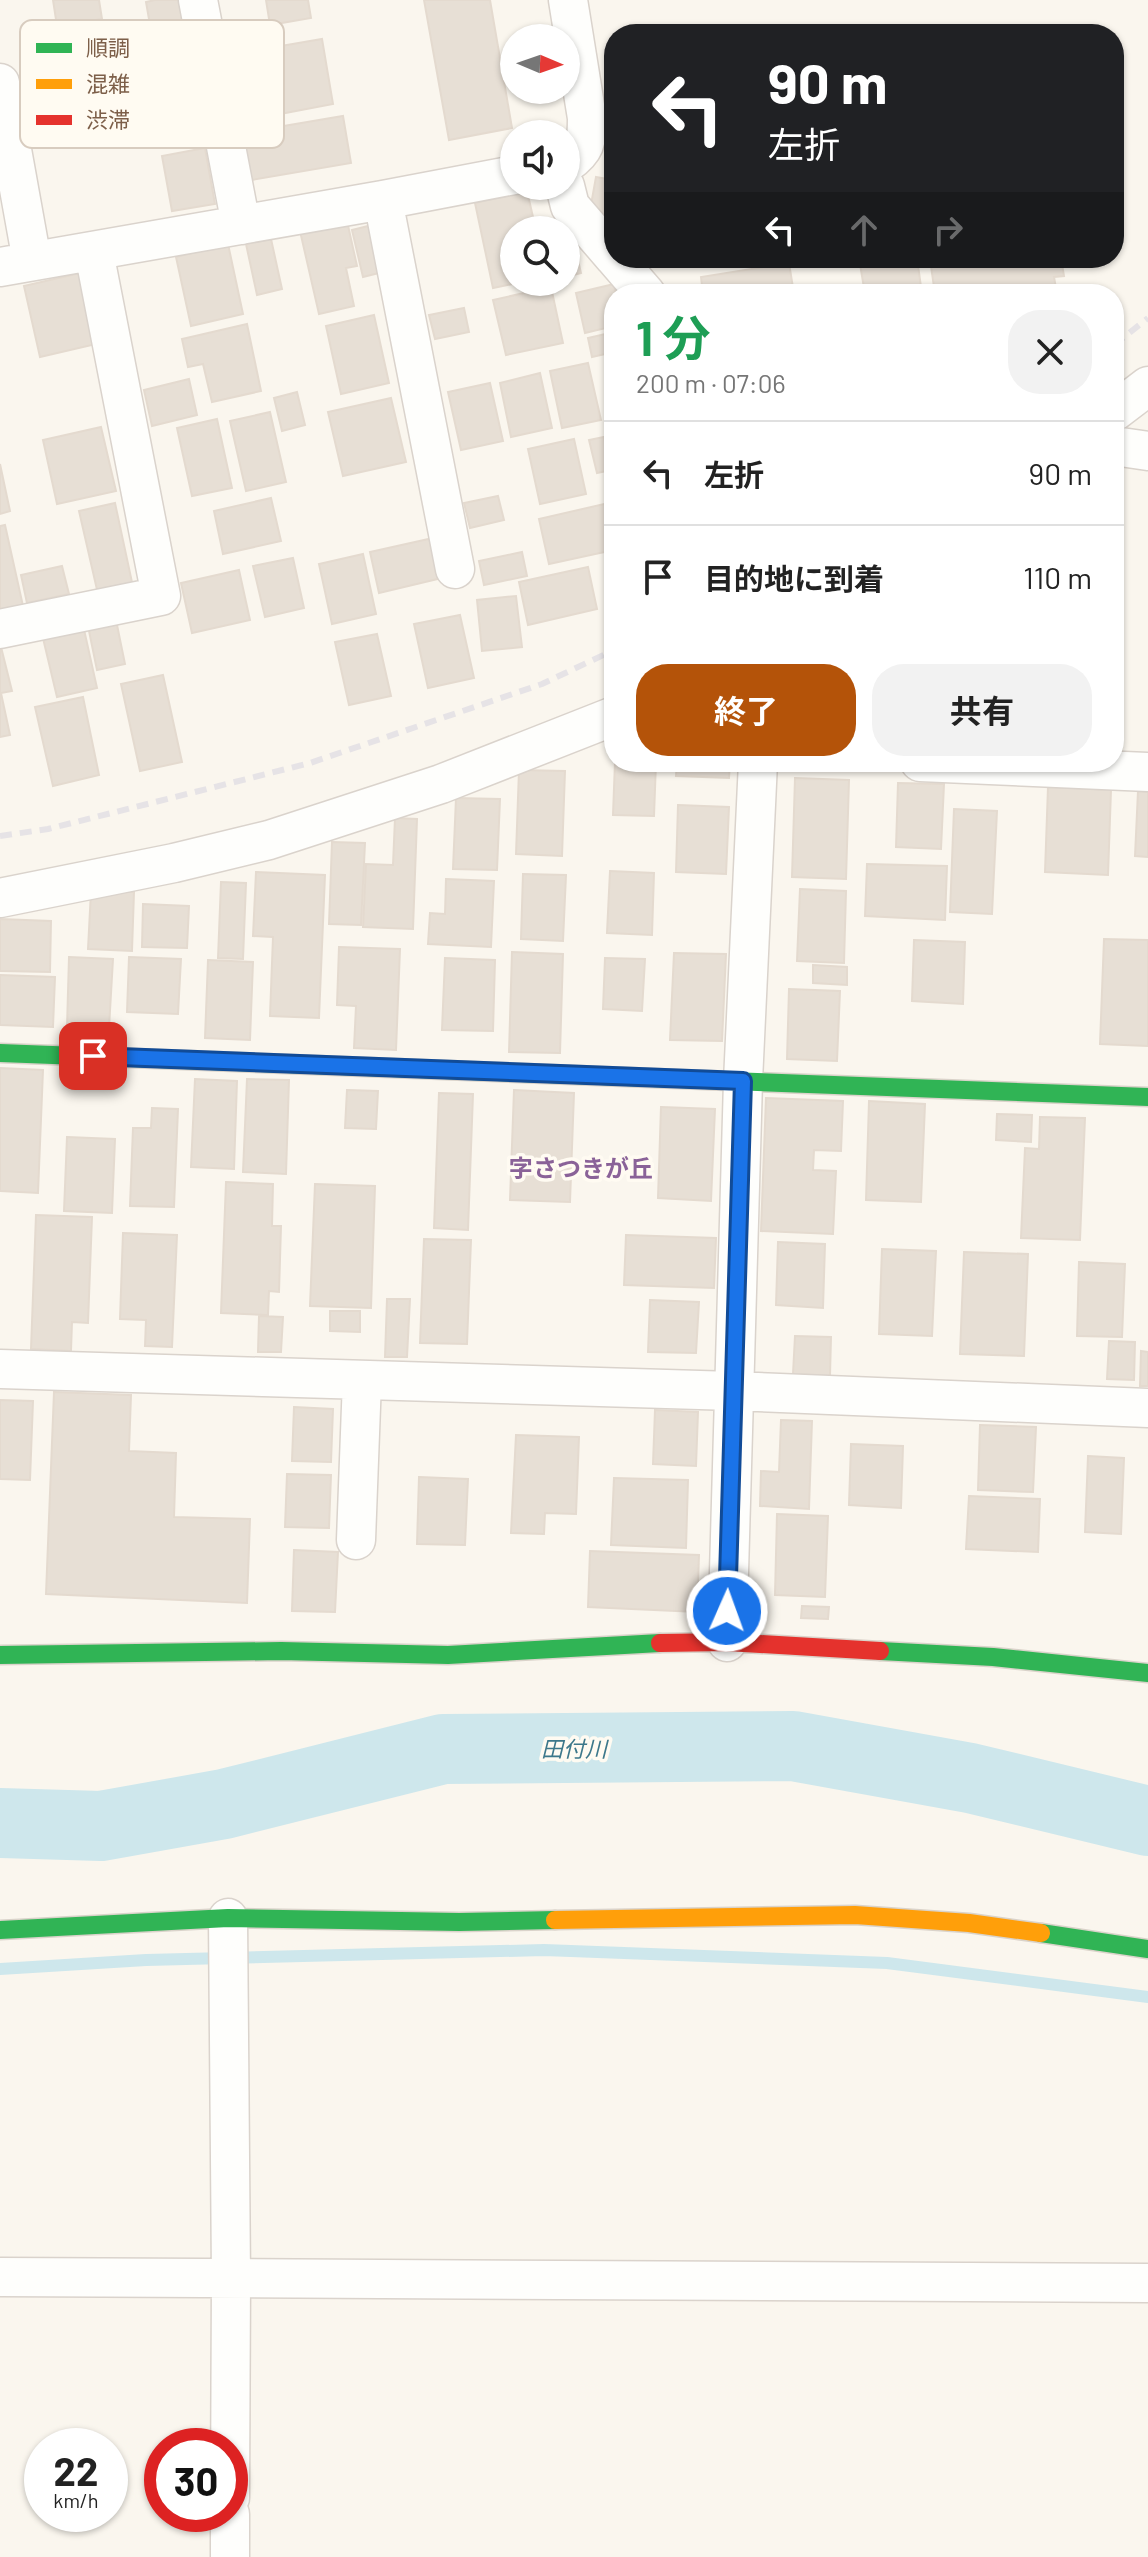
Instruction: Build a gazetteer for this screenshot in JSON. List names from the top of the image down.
{
  "districts": ["字さつきが丘"],
  "water": ["田付川"],
  "legend": ["順調", "混雑", "渋滞"],
  "north": "right",
  "page": {
    "turn": ["90 m", "左折"],
    "heading": ["1 分", "200 m · 07:06"],
    "list": [
      {
        "name": "左折",
        "value": "90 m"
      },
      {
        "name": "目的地に到着",
        "value": "110 m"
      }
    ],
    "buttons": ["終了", "共有"],
    "speed": "22 km/h",
    "limit": "30"
  }
}
